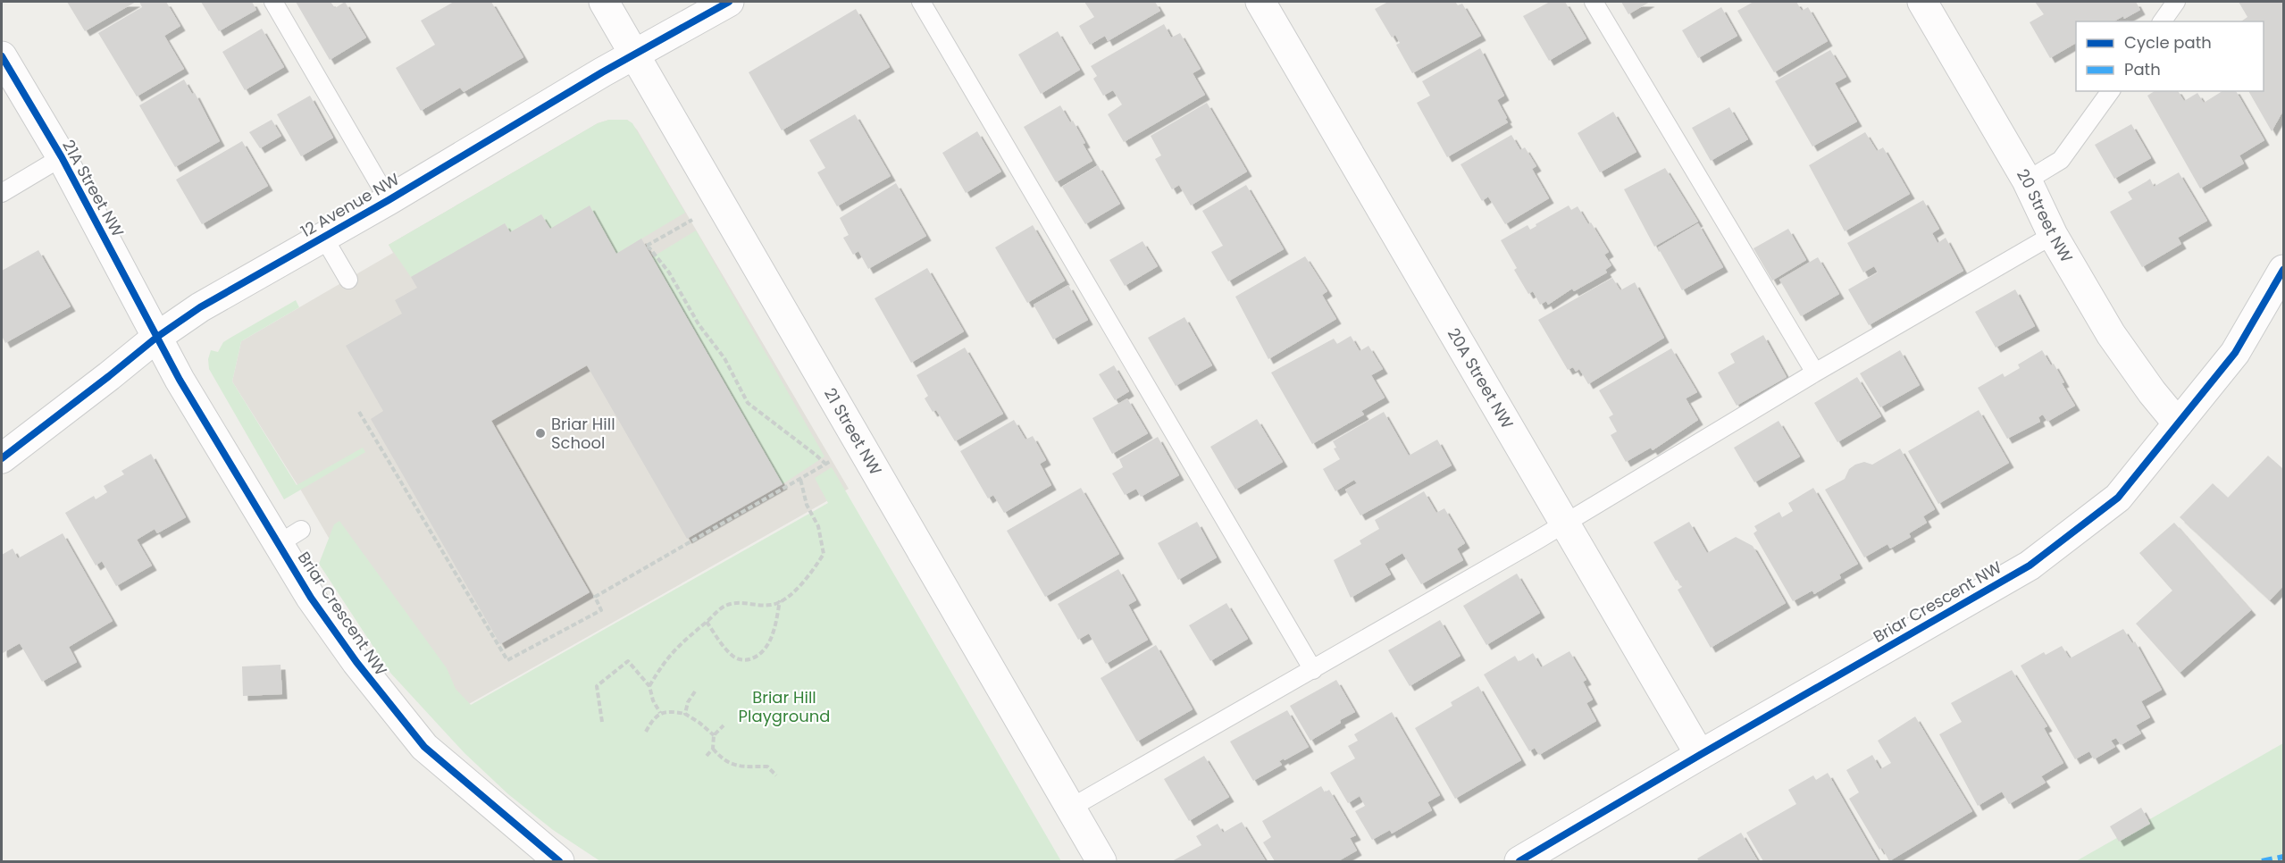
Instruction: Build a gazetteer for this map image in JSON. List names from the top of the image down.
{
  "streets": {
    "street": [
      "21A Street NW",
      "12 Avenue NW",
      "20 Street NW",
      "20A Street NW",
      "21 Street NW",
      "Briar Crescent NW"
    ]
  },
  "crossings": [
    ["21A Street NW", "12 Avenue NW"],
    ["21A Street NW", "Briar Crescent NW"],
    ["12 Avenue NW", "21 Street NW"],
    ["12 Avenue NW", "Briar Crescent NW"],
    ["20 Street NW", "Briar Crescent NW"],
    ["20A Street NW", "Briar Crescent NW"]
  ],
  "parks": ["Briar Hill Playground"],
  "places": ["Briar Hill School"],
  "legend": ["Cycle path", "Path"]
}
